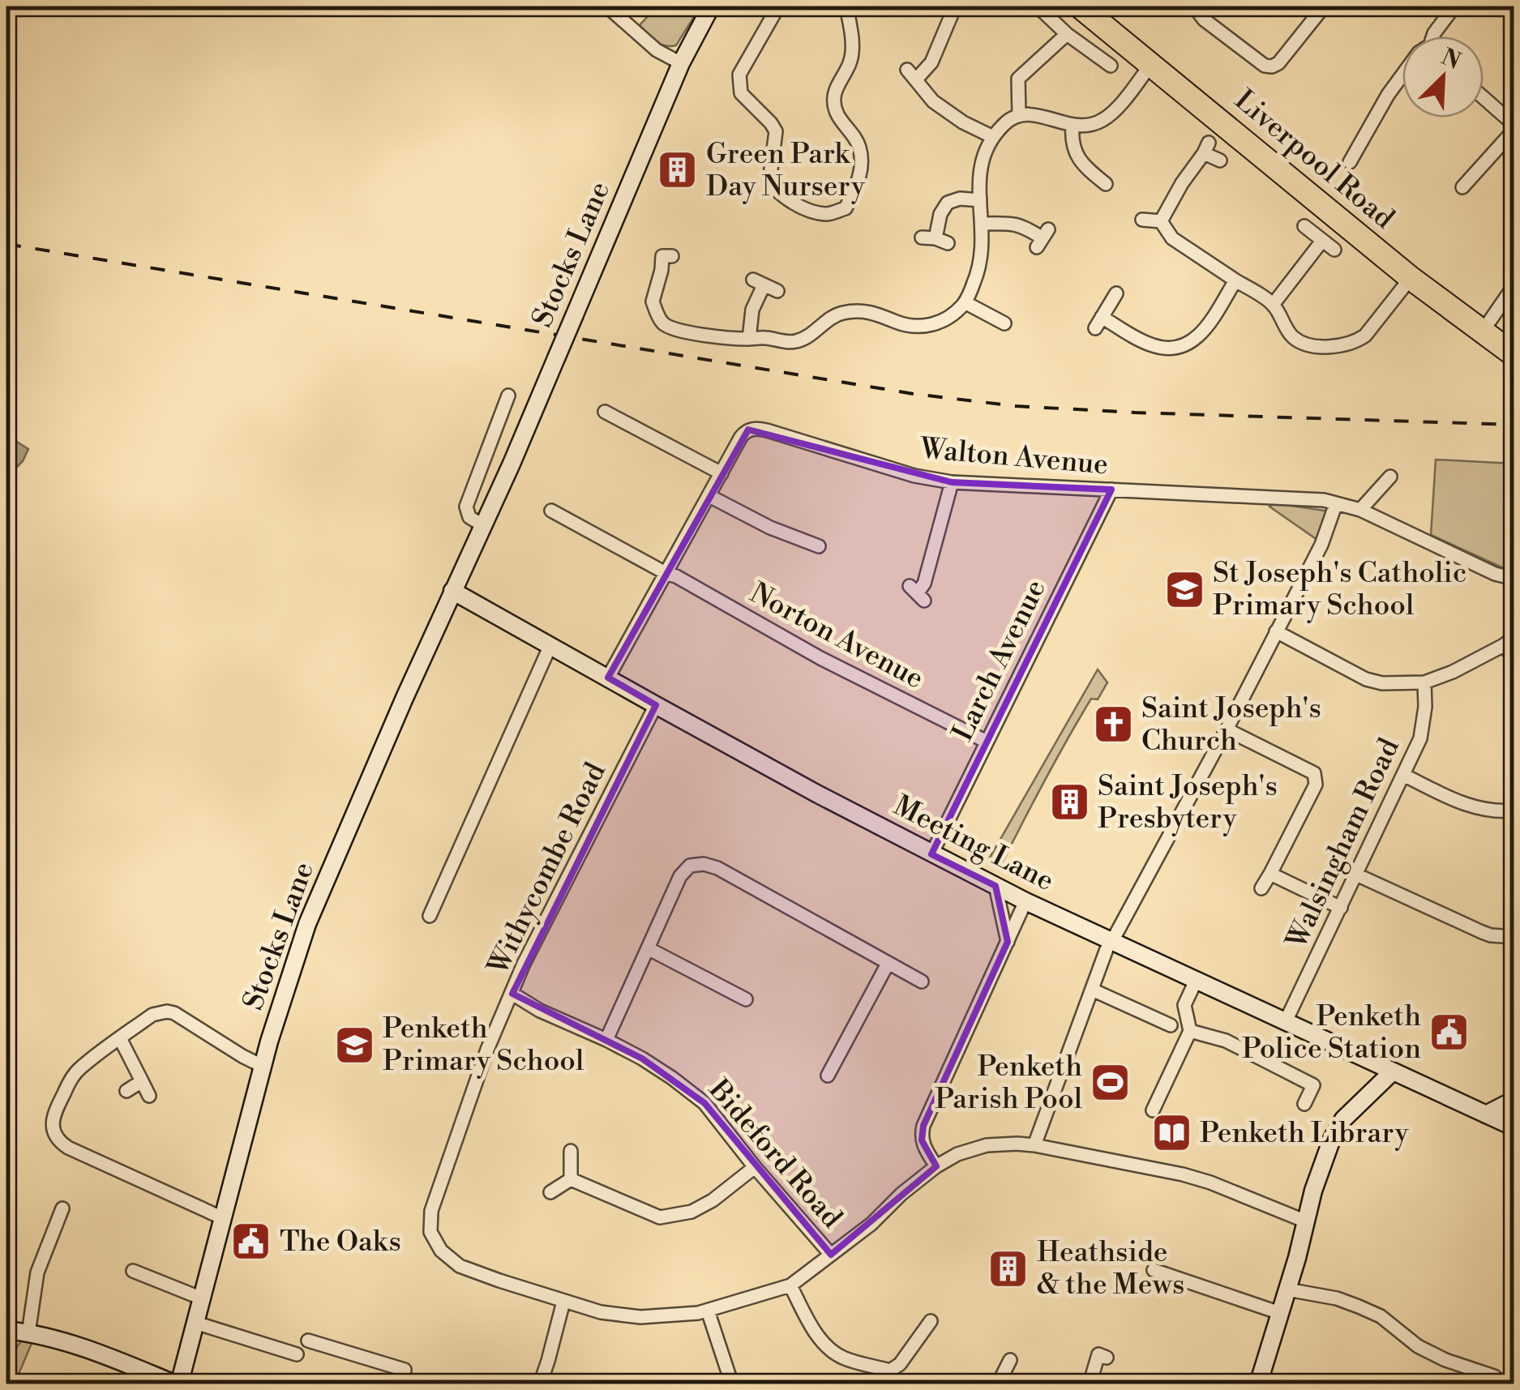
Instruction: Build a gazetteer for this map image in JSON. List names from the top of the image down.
{
  "streets": {
    "highway": ["Liverpool Road"],
    "street": [
      "Stocks Lane",
      "Walton Avenue",
      "Norton Avenue",
      "Larch Avenue",
      "Meeting Lane",
      "Walsingham Road",
      "Withycombe Road",
      "Bideford Road"
    ]
  },
  "crossings": [
    ["Stocks Lane", "Meeting Lane"],
    ["Walton Avenue", "Larch Avenue"],
    ["Norton Avenue", "Larch Avenue"],
    ["Larch Avenue", "Meeting Lane"],
    ["Meeting Lane", "Walsingham Road"],
    ["Meeting Lane", "Withycombe Road"],
    ["Withycombe Road", "Bideford Road"]
  ],
  "places": {
    "building": ["Green Park Day Nursery", "Saint Joseph's Presbytery", "Heathside & the Mews"],
    "school or university": ["St Joseph's Catholic Primary School", "Penketh Primary School"],
    "church": ["Saint Joseph's Church"],
    "public building": ["Penketh Police Station", "The Oaks"],
    "sports": ["Penketh Parish Pool"],
    "library": ["Penketh Library"]
  },
  "north": "top right"
}
